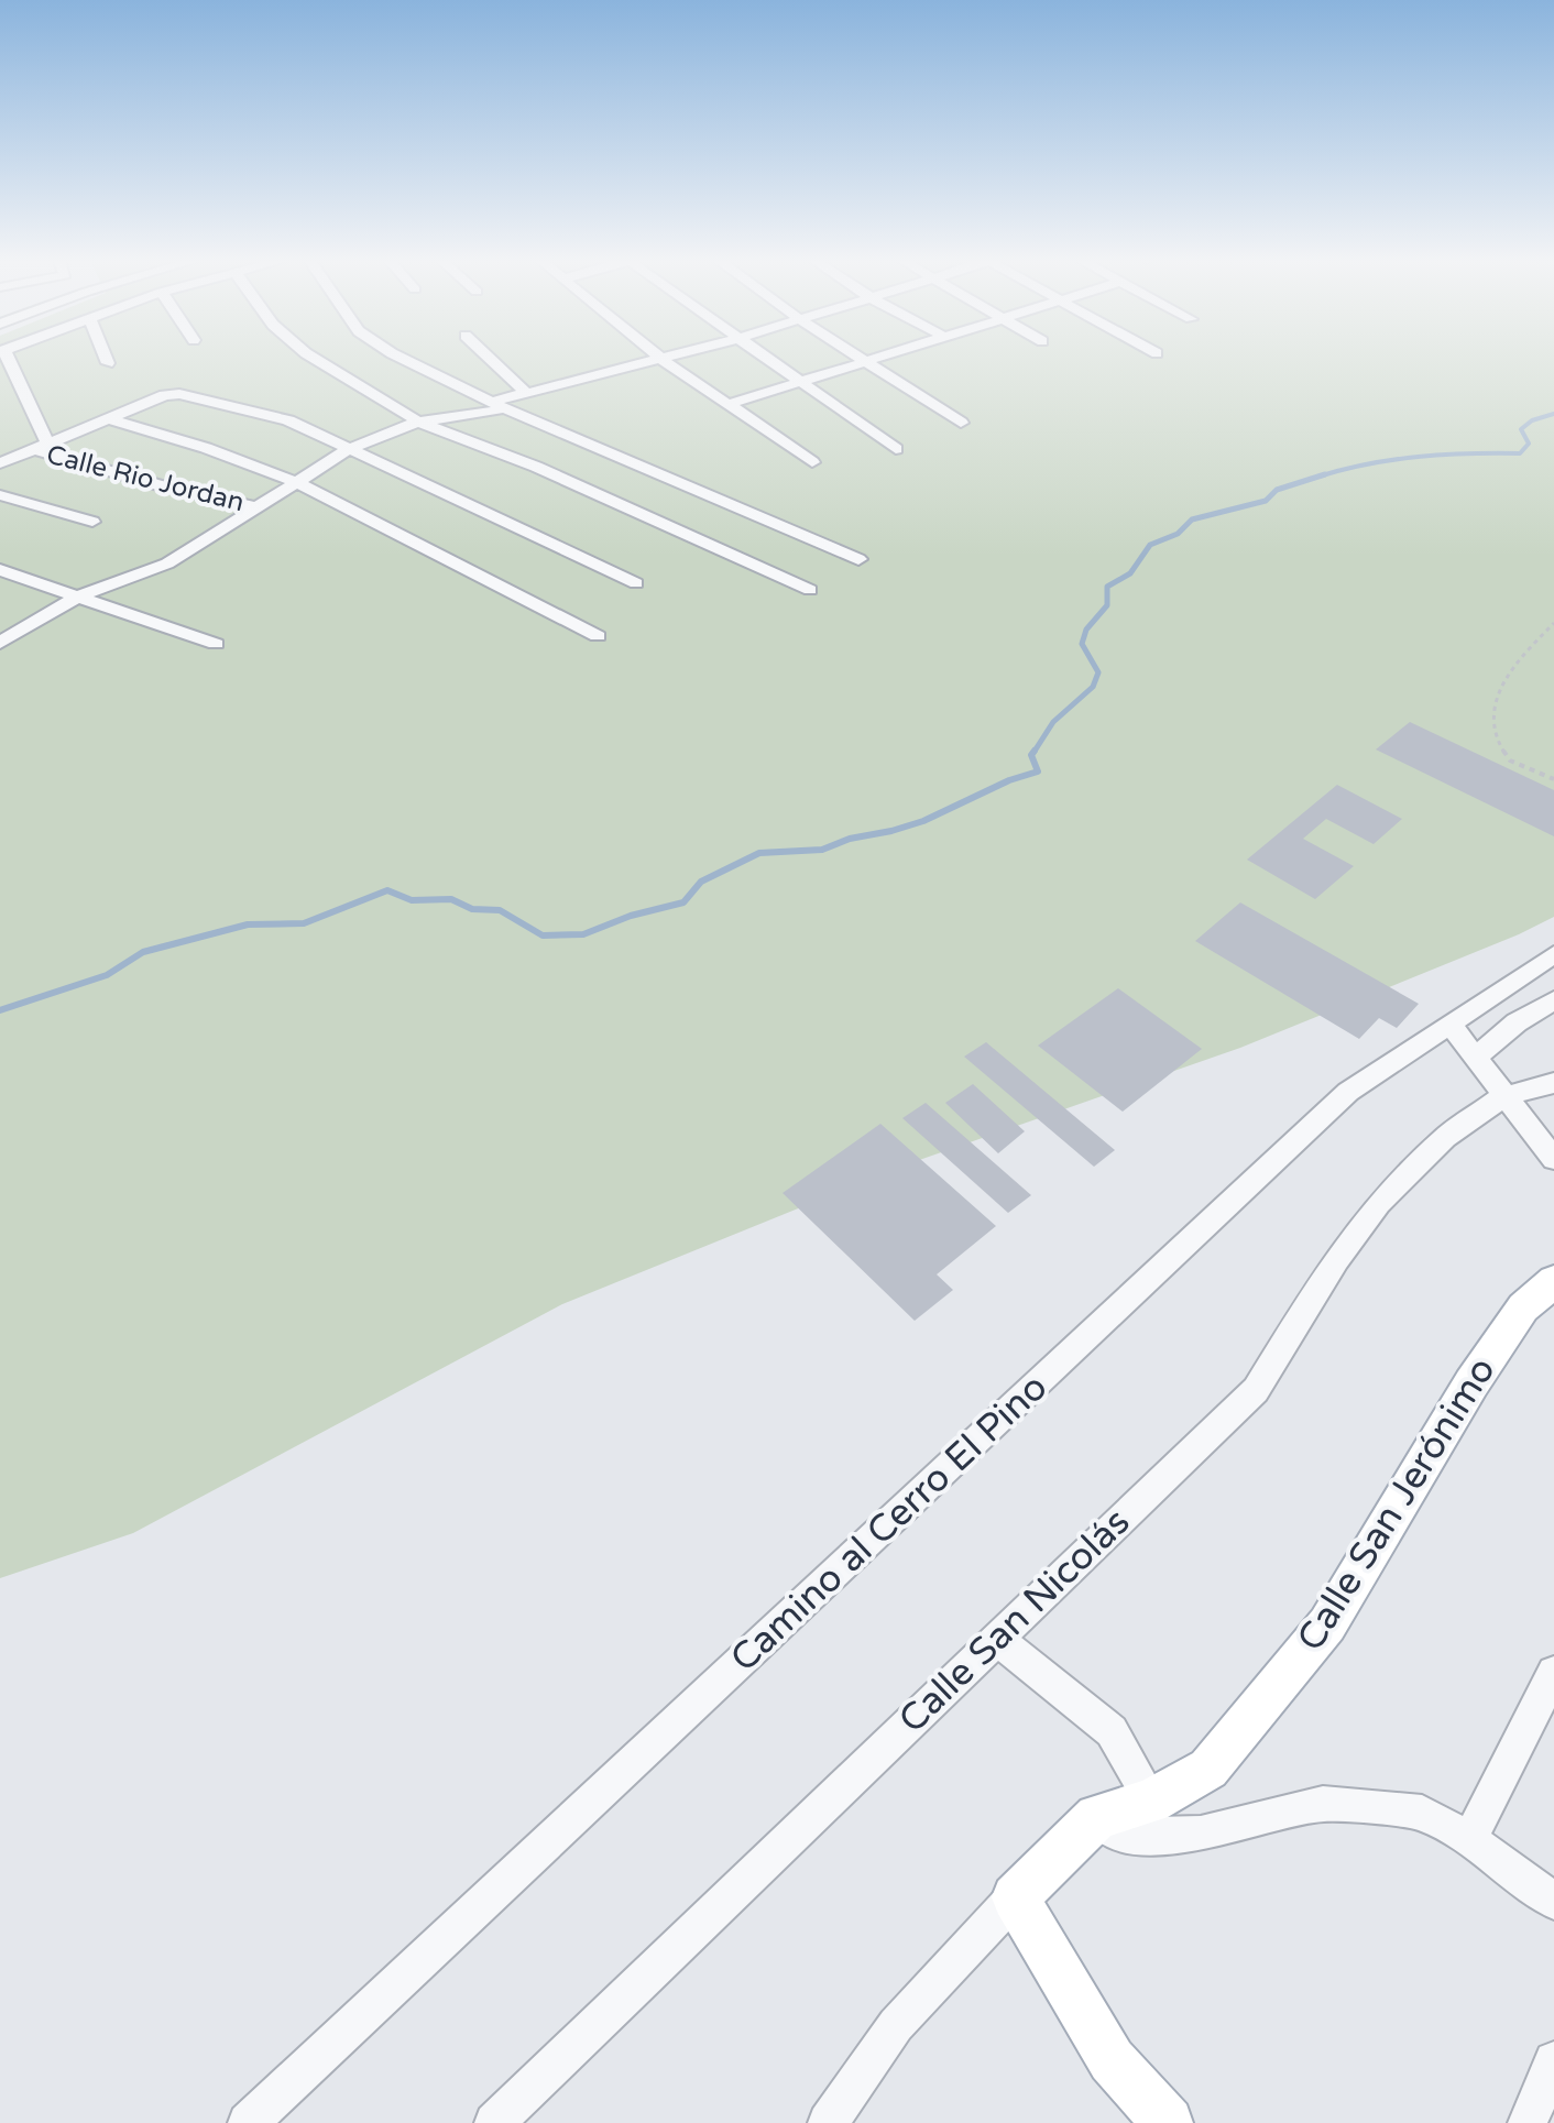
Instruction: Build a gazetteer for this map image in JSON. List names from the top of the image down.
{
  "streets": {
    "main road": ["Calle San Jerónimo"],
    "street": ["Calle Rio Jordan", "Camino al Cerro El Pino", "Calle San Nicolás"]
  }
}
